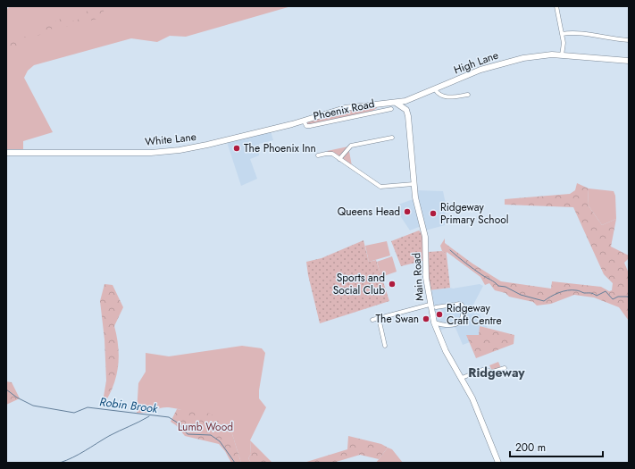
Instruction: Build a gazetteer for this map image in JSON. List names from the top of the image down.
{
  "streets": {
    "main road": ["High Lane", "White Lane", "Main Road"],
    "street": ["Phoenix Road"]
  },
  "crossings": [
    ["High Lane", "White Lane"],
    ["Phoenix Road", "White Lane"]
  ],
  "districts": ["Ridgeway"],
  "water": ["Robin Brook"],
  "parks": ["Lumb Wood"],
  "places": [
    "The Phoenix Inn",
    "Queens Head",
    "Ridgeway Primary School",
    "Sports and Social Club",
    "Ridgeway Craft Centre",
    "The Swan"
  ],
  "scale_bar": "200 m"
}
